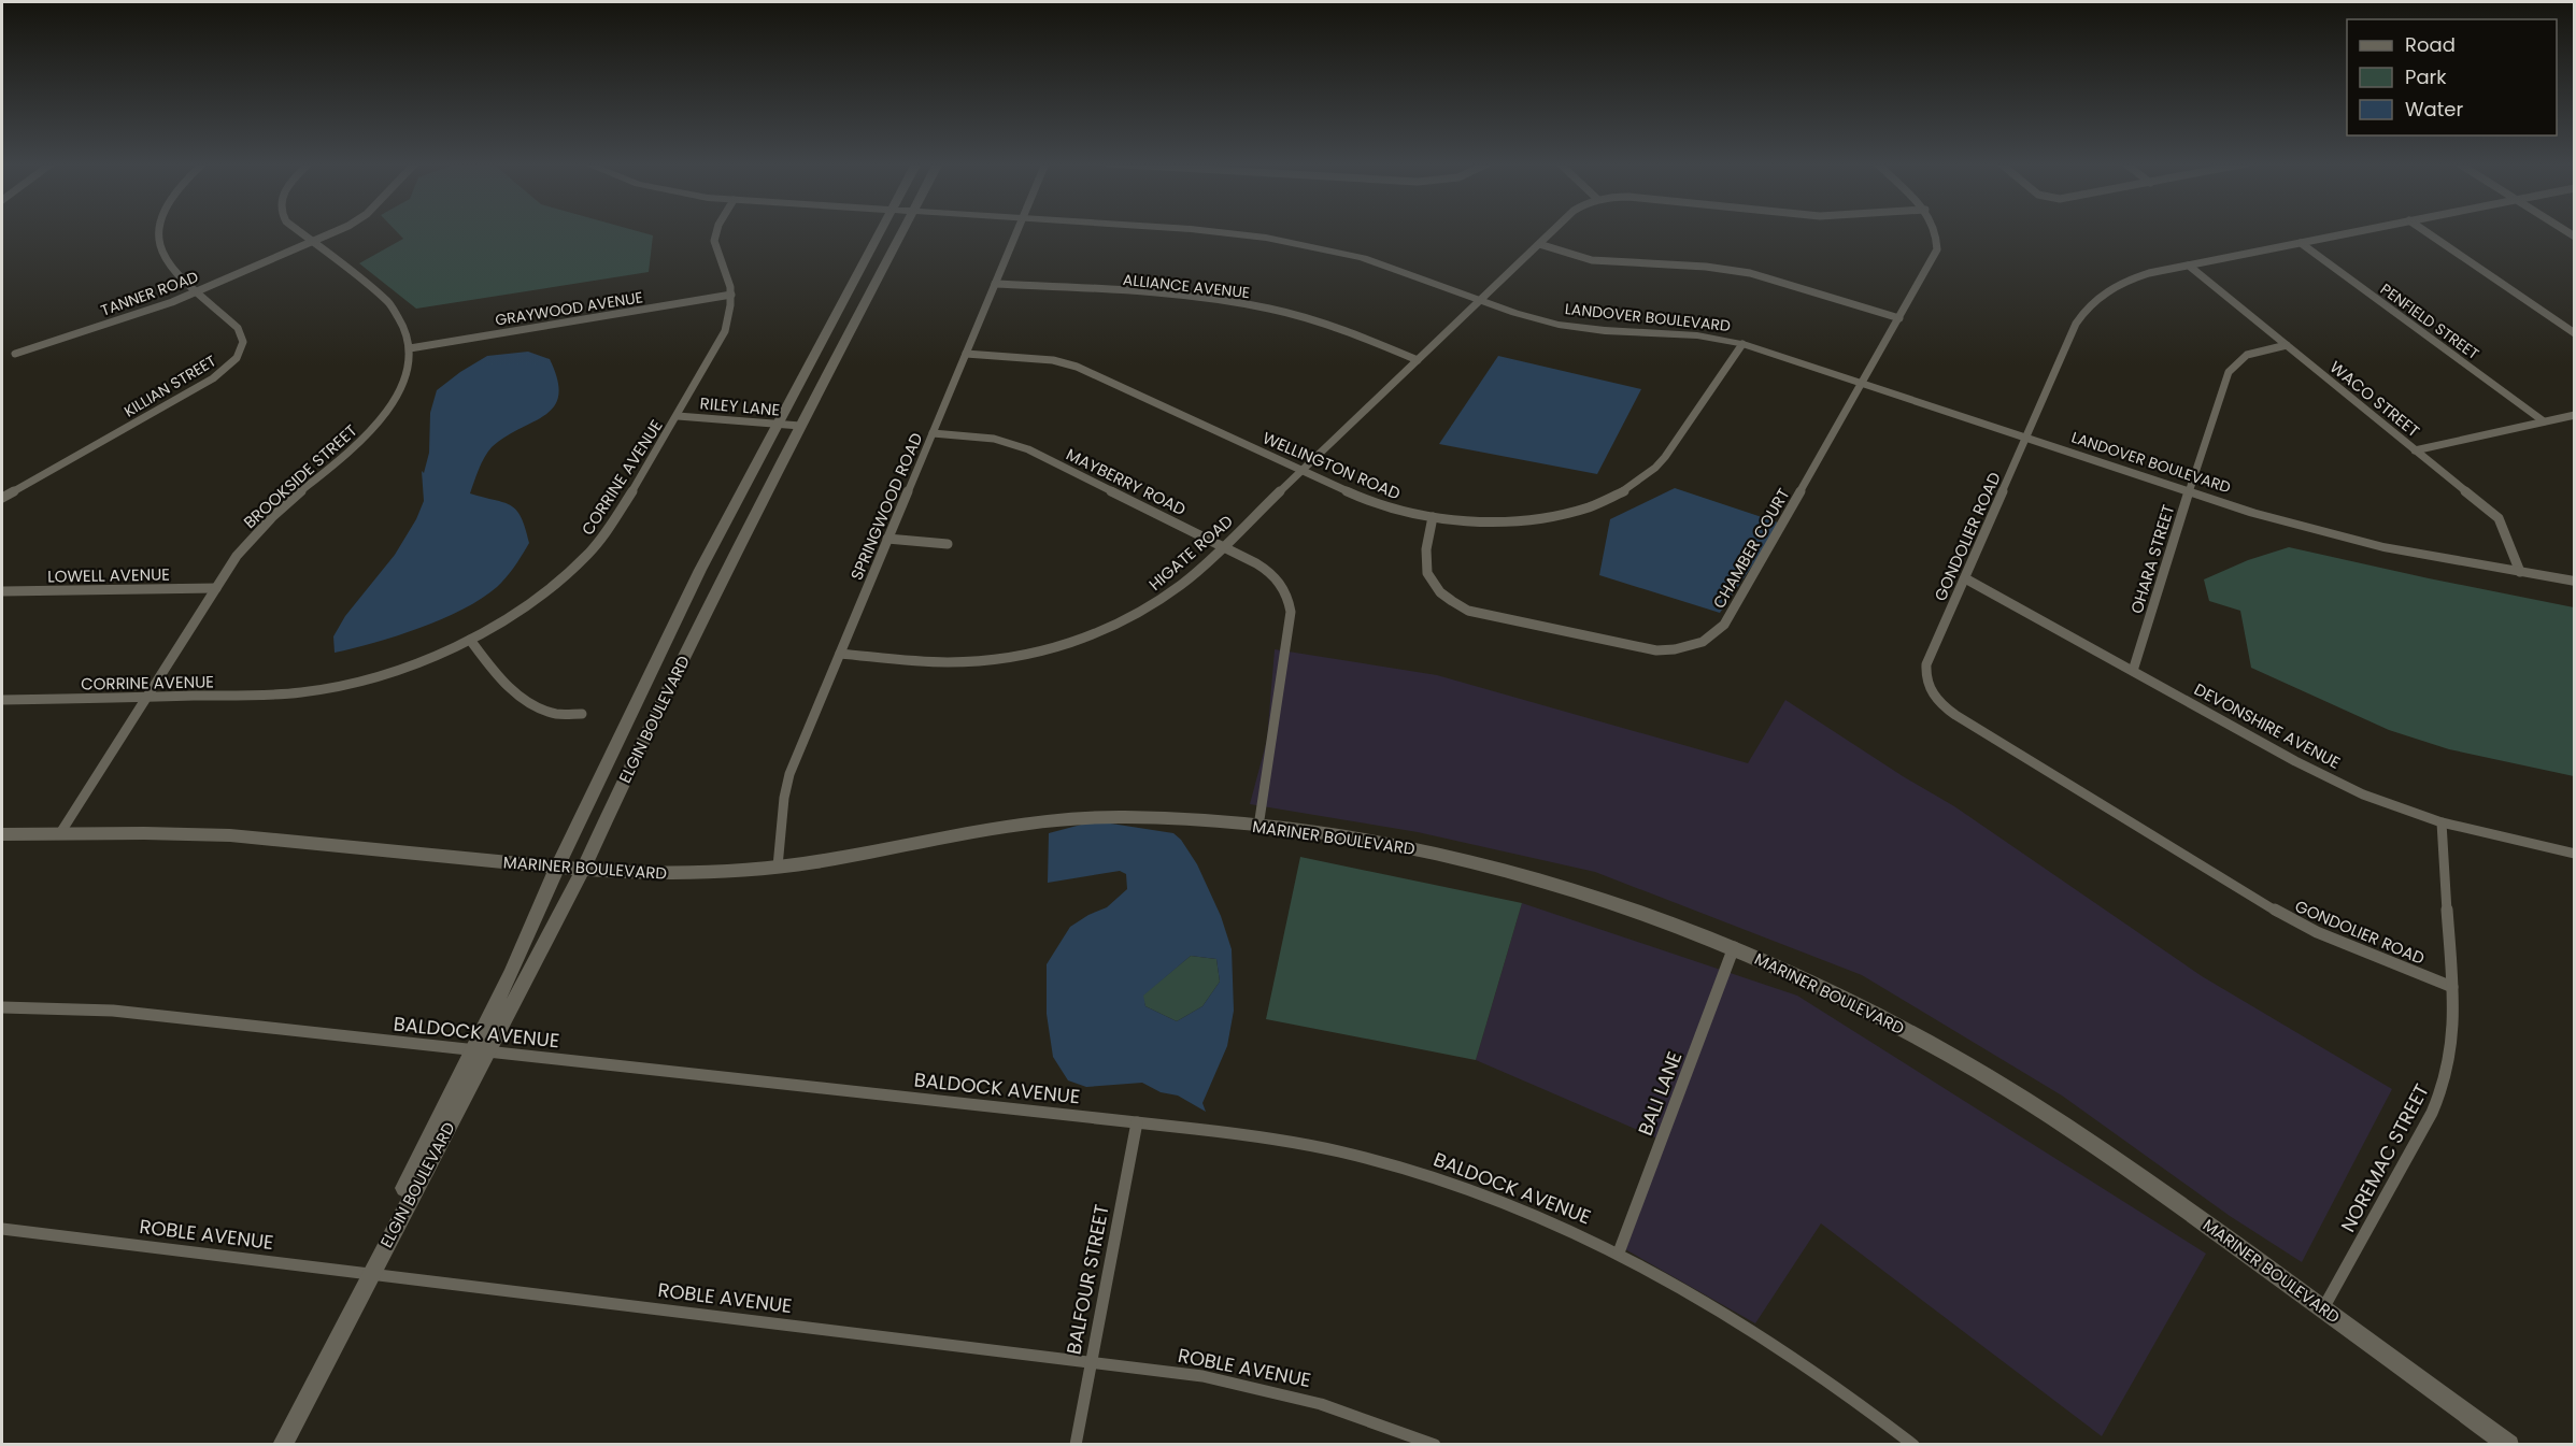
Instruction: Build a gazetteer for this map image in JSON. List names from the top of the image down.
{
  "streets": {
    "main road": ["LANDOVER BOULEVARD", "ELGIN BOULEVARD", "MARINER BOULEVARD"],
    "street": [
      "ALLIANCE AVENUE",
      "TANNER ROAD",
      "GRAYWOOD AVENUE",
      "PENFIELD STREET",
      "KILLIAN STREET",
      "WACO STREET",
      "RILEY LANE",
      "WELLINGTON ROAD",
      "BROOKSIDE STREET",
      "CORRINE AVENUE",
      "MAYBERRY ROAD",
      "SPRINGWOOD ROAD",
      "GONDOLIER ROAD",
      "CHAMBER COURT",
      "HIGATE ROAD",
      "OHARA STREET",
      "LOWELL AVENUE",
      "DEVONSHIRE AVENUE",
      "BALDOCK AVENUE",
      "BALI LANE",
      "NOREMAC STREET",
      "ROBLE AVENUE",
      "BALFOUR STREET"
    ]
  },
  "crossings": [
    ["ALLIANCE AVENUE", "SPRINGWOOD ROAD"],
    ["ALLIANCE AVENUE", "HIGATE ROAD"],
    ["TANNER ROAD", "KILLIAN STREET"],
    ["TANNER ROAD", "BROOKSIDE STREET"],
    ["GRAYWOOD AVENUE", "BROOKSIDE STREET"],
    ["GRAYWOOD AVENUE", "CORRINE AVENUE"],
    ["LANDOVER BOULEVARD", "WACO STREET"],
    ["LANDOVER BOULEVARD", "WELLINGTON ROAD"],
    ["LANDOVER BOULEVARD", "GONDOLIER ROAD"],
    ["LANDOVER BOULEVARD", "CHAMBER COURT"],
    ["LANDOVER BOULEVARD", "OHARA STREET"],
    ["PENFIELD STREET", "GONDOLIER ROAD"],
    ["WACO STREET", "GONDOLIER ROAD"],
    ["WACO STREET", "OHARA STREET"],
    ["RILEY LANE", "CORRINE AVENUE"],
    ["RILEY LANE", "ELGIN BOULEVARD"],
    ["WELLINGTON ROAD", "SPRINGWOOD ROAD"],
    ["WELLINGTON ROAD", "CHAMBER COURT"],
    ["WELLINGTON ROAD", "HIGATE ROAD"],
    ["BROOKSIDE STREET", "CORRINE AVENUE"],
    ["BROOKSIDE STREET", "LOWELL AVENUE"],
    ["BROOKSIDE STREET", "MARINER BOULEVARD"],
    ["MAYBERRY ROAD", "SPRINGWOOD ROAD"],
    ["MAYBERRY ROAD", "HIGATE ROAD"],
    ["MAYBERRY ROAD", "MARINER BOULEVARD"],
    ["SPRINGWOOD ROAD", "HIGATE ROAD"],
    ["SPRINGWOOD ROAD", "MARINER BOULEVARD"],
    ["GONDOLIER ROAD", "DEVONSHIRE AVENUE"],
    ["GONDOLIER ROAD", "NOREMAC STREET"],
    ["OHARA STREET", "DEVONSHIRE AVENUE"],
    ["ELGIN BOULEVARD", "MARINER BOULEVARD"],
    ["ELGIN BOULEVARD", "BALDOCK AVENUE"],
    ["ELGIN BOULEVARD", "ROBLE AVENUE"],
    ["DEVONSHIRE AVENUE", "NOREMAC STREET"],
    ["MARINER BOULEVARD", "BALI LANE"],
    ["MARINER BOULEVARD", "NOREMAC STREET"],
    ["BALDOCK AVENUE", "BALI LANE"],
    ["BALDOCK AVENUE", "BALFOUR STREET"],
    ["ROBLE AVENUE", "BALFOUR STREET"]
  ],
  "legend": ["Road", "Park", "Water"]
}
